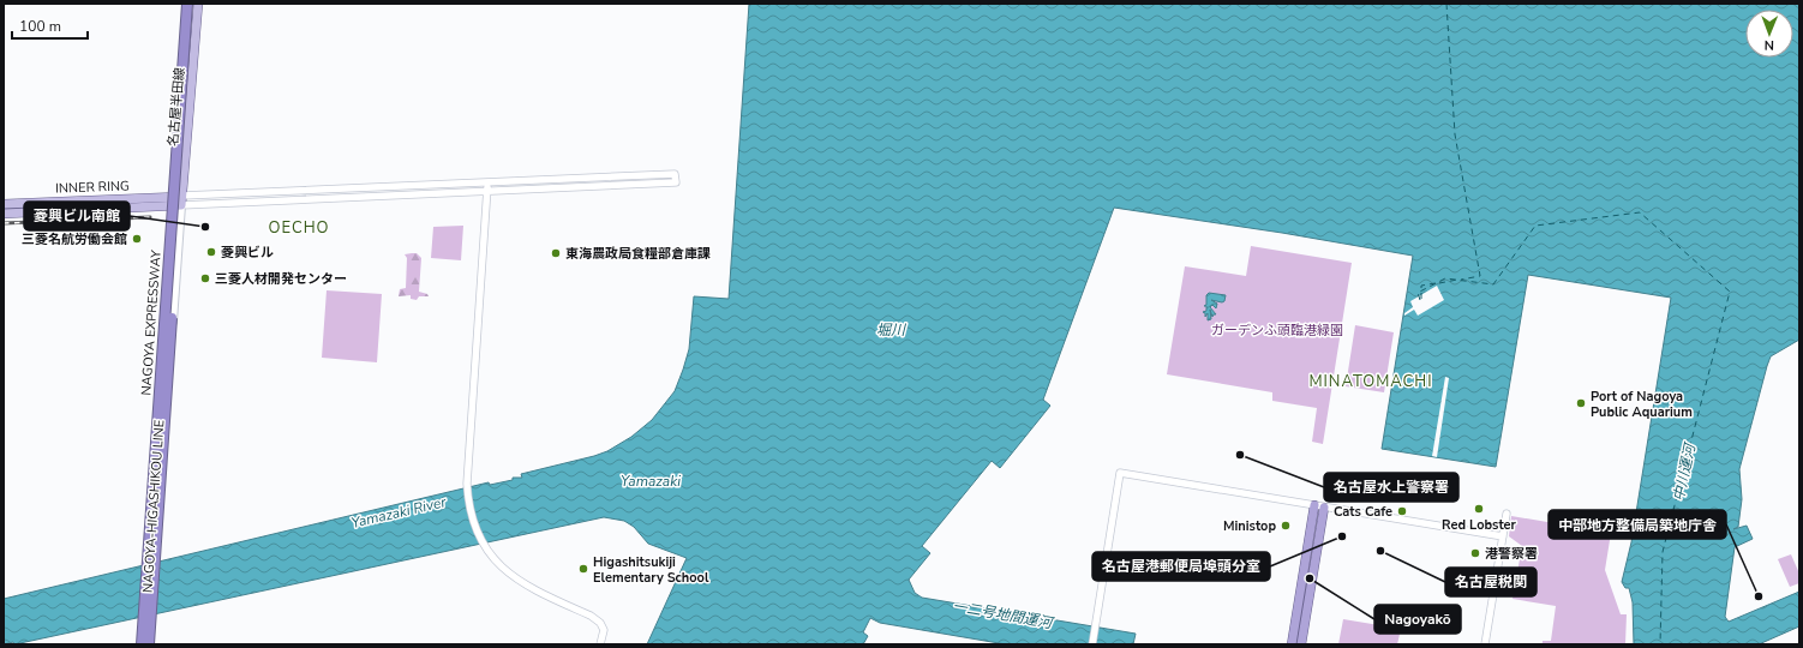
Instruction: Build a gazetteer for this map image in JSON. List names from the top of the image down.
{
  "streets": {
    "highway": ["NAGOYA EXPRESSWAY"],
    "main road": ["名古屋半田線", "INNER RING", "NAGOYA-HIGASHIKOU LINE"]
  },
  "crossings": [
    ["名古屋半田線", "INNER RING"],
    ["名古屋半田線", "NAGOYA EXPRESSWAY"],
    ["名古屋半田線", "NAGOYA-HIGASHIKOU LINE"],
    ["INNER RING", "NAGOYA-HIGASHIKOU LINE"],
    ["NAGOYA EXPRESSWAY", "NAGOYA-HIGASHIKOU LINE"]
  ],
  "districts": ["OECHO", "MINATOMACHI"],
  "water": [
    "堀川",
    "中川運河",
    "Yamazaki",
    "Yamazaki River",
    "一二号地間運河"
  ],
  "parks": ["ガーデンふ頭臨港緑園"],
  "places": [
    "菱興ビル南館",
    "三菱名航労働会館",
    "菱興ビル",
    "東海農政局食糧部倉庫課",
    "三菱人材開発センター",
    "Port of Nagoya Public Aquarium",
    "名古屋水上警察署",
    "Red Lobster",
    "Cats Cafe",
    "Ministop",
    "名古屋港郵便局埠頭分室",
    "名古屋税関",
    "港警察署",
    "Higashitsukiji Elementary School",
    "Nagoyakō",
    "中部地方整備局築地庁舎"
  ],
  "scale_bar": "100 m",
  "north": "bottom"
}
